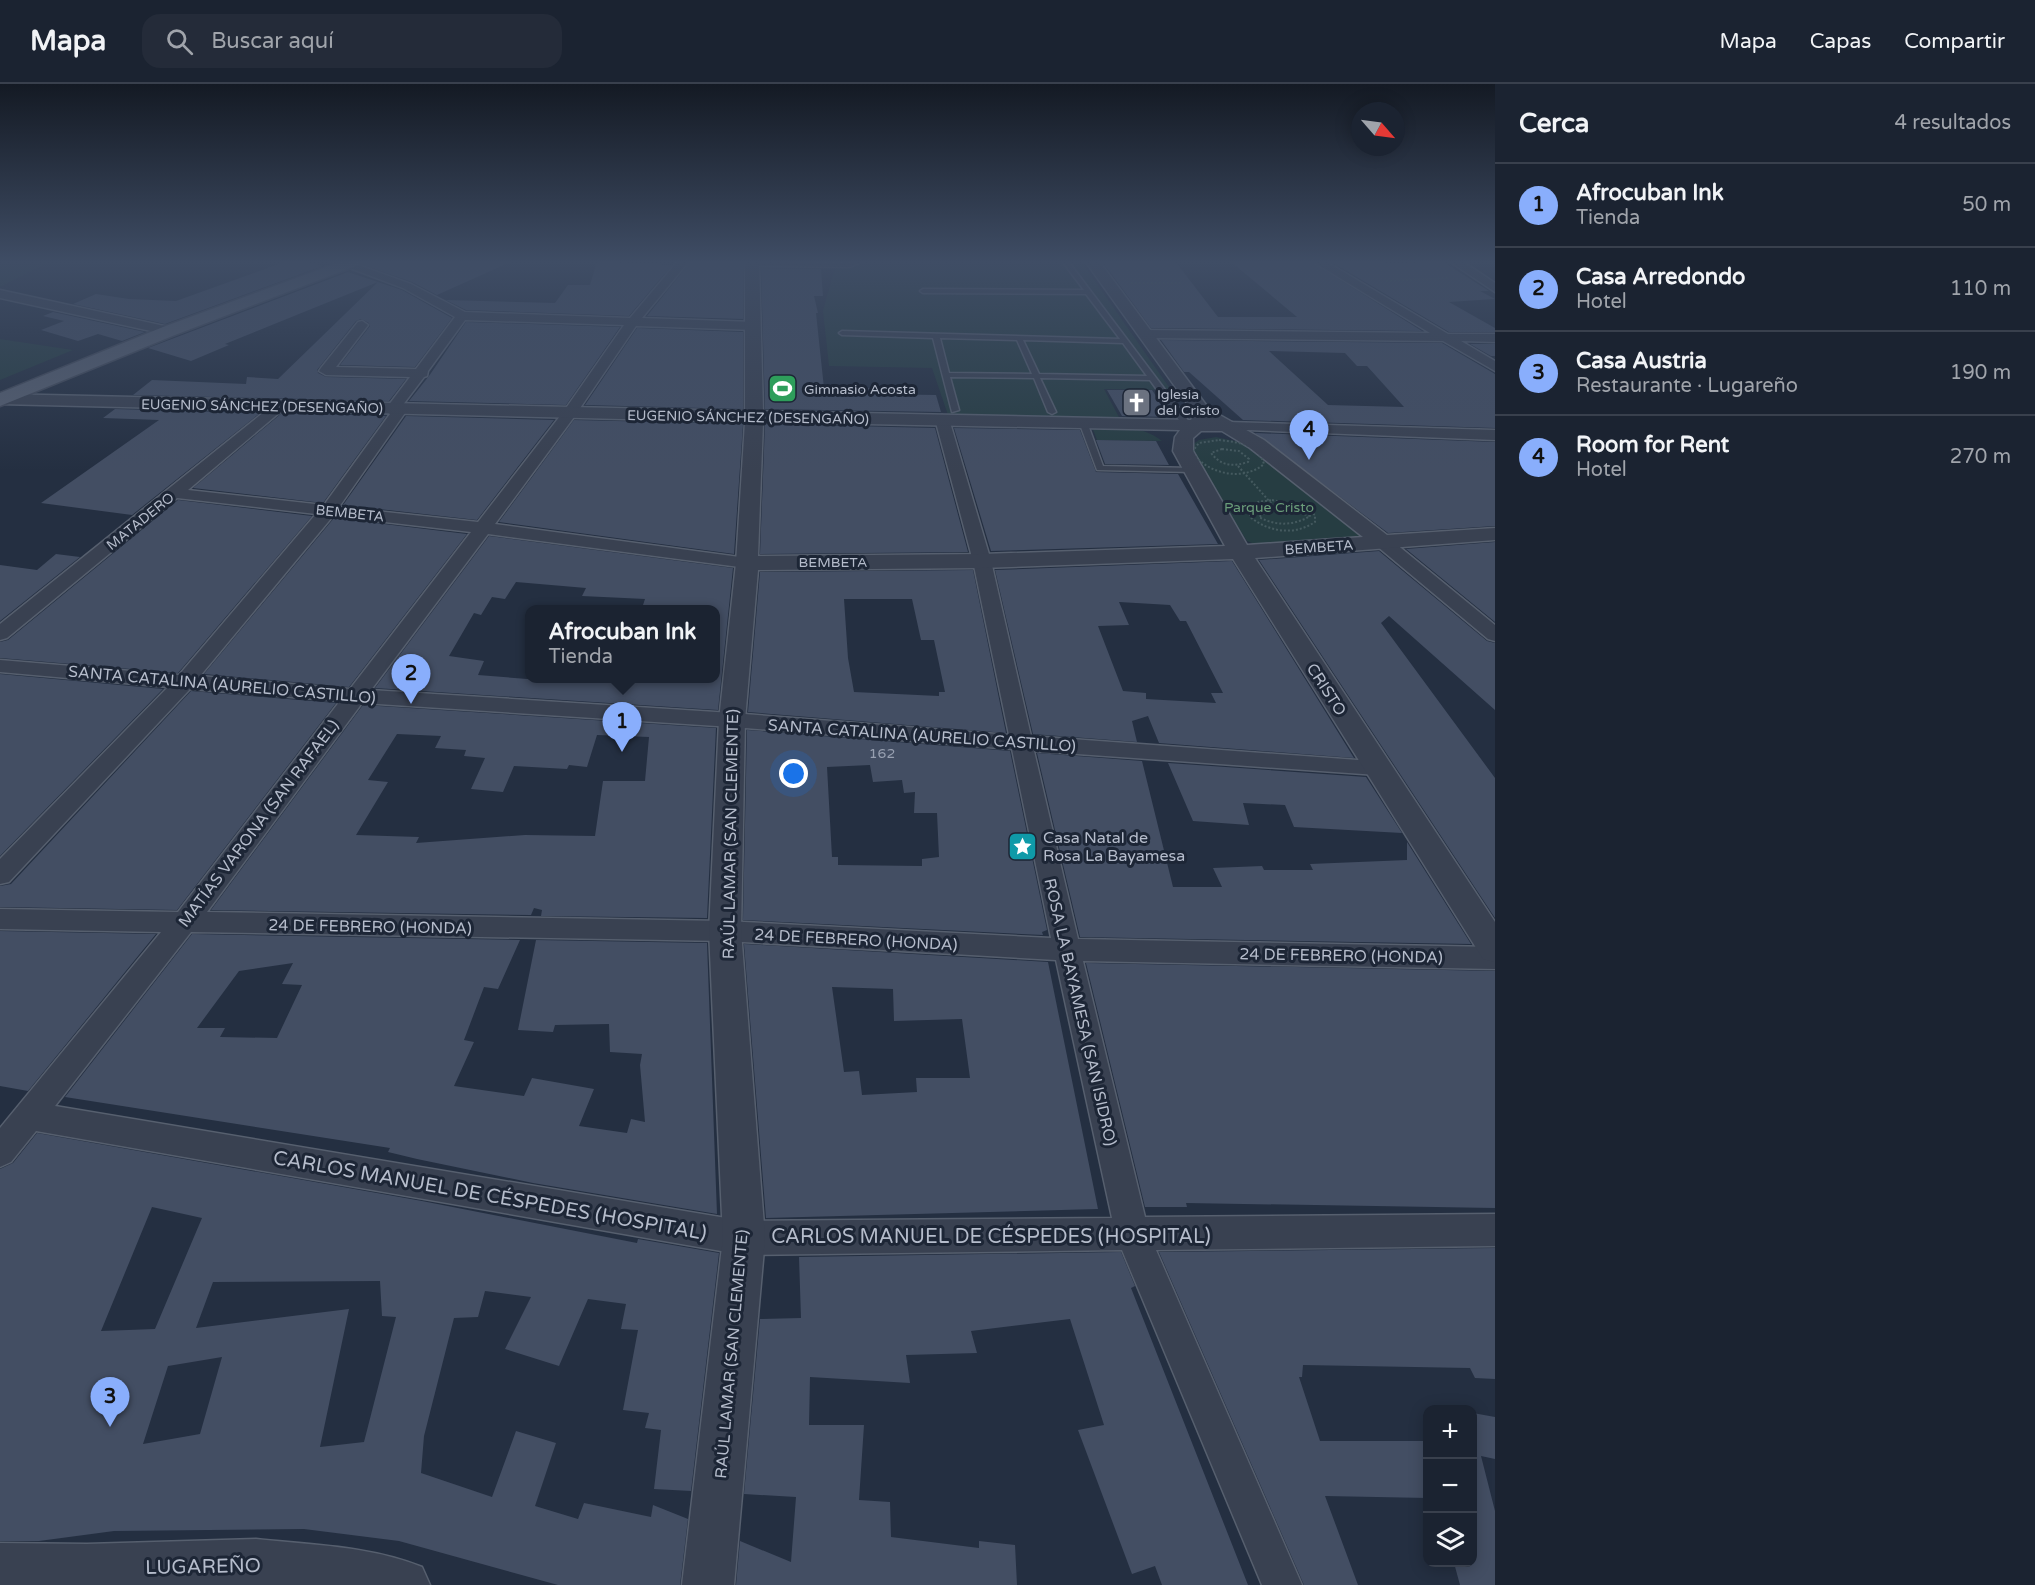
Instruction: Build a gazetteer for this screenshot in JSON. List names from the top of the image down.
{
  "streets": {
    "street": [
      "EUGENIO SÁNCHEZ (DESENGAÑO)",
      "BEMBETA",
      "MATADERO",
      "SANTA CATALINA (AURELIO CASTILLO)",
      "CRISTO",
      "MATÍAS VARONA (SAN RAFAEL)",
      "RAÚL LAMAR (SAN CLEMENTE)",
      "24 DE FEBRERO (HONDA)",
      "ROSA LA BAYAMESA (SAN ISIDRO)",
      "CARLOS MANUEL DE CÉSPEDES (HOSPITAL)",
      "LUGAREÑO"
    ]
  },
  "crossings": [
    ["EUGENIO SÁNCHEZ (DESENGAÑO)", "MATADERO"],
    ["EUGENIO SÁNCHEZ (DESENGAÑO)", "MATÍAS VARONA (SAN RAFAEL)"],
    ["EUGENIO SÁNCHEZ (DESENGAÑO)", "RAÚL LAMAR (SAN CLEMENTE)"],
    ["EUGENIO SÁNCHEZ (DESENGAÑO)", "ROSA LA BAYAMESA (SAN ISIDRO)"],
    ["BEMBETA", "MATADERO"],
    ["BEMBETA", "CRISTO"],
    ["BEMBETA", "MATÍAS VARONA (SAN RAFAEL)"],
    ["BEMBETA", "RAÚL LAMAR (SAN CLEMENTE)"],
    ["BEMBETA", "ROSA LA BAYAMESA (SAN ISIDRO)"],
    ["SANTA CATALINA (AURELIO CASTILLO)", "CRISTO"],
    ["SANTA CATALINA (AURELIO CASTILLO)", "MATÍAS VARONA (SAN RAFAEL)"],
    ["SANTA CATALINA (AURELIO CASTILLO)", "RAÚL LAMAR (SAN CLEMENTE)"],
    ["SANTA CATALINA (AURELIO CASTILLO)", "ROSA LA BAYAMESA (SAN ISIDRO)"],
    ["MATÍAS VARONA (SAN RAFAEL)", "24 DE FEBRERO (HONDA)"],
    ["MATÍAS VARONA (SAN RAFAEL)", "CARLOS MANUEL DE CÉSPEDES (HOSPITAL)"],
    ["RAÚL LAMAR (SAN CLEMENTE)", "24 DE FEBRERO (HONDA)"],
    ["RAÚL LAMAR (SAN CLEMENTE)", "CARLOS MANUEL DE CÉSPEDES (HOSPITAL)"],
    ["24 DE FEBRERO (HONDA)", "ROSA LA BAYAMESA (SAN ISIDRO)"],
    ["ROSA LA BAYAMESA (SAN ISIDRO)", "CARLOS MANUEL DE CÉSPEDES (HOSPITAL)"]
  ],
  "parks": ["Parque Cristo"],
  "places": {
    "sports": ["Gimnasio Acosta"],
    "church": ["Iglesia del Cristo"],
    "place": ["Casa Natal de Rosa La Bayamesa"]
  },
  "house_numbers": ["162"],
  "north": "bottom right",
  "page": {
    "header": "Mapa",
    "search": "Buscar aquí",
    "nav": ["Mapa", "Capas", "Compartir"],
    "heading": ["Cerca", "4 resultados"],
    "list": [
      {
        "mark": "1",
        "name": "Afrocuban Ink",
        "note": "Tienda",
        "value": "50 m"
      },
      {
        "mark": "2",
        "name": "Casa Arredondo",
        "note": "Hotel",
        "value": "110 m"
      },
      {
        "mark": "3",
        "name": "Casa Austria",
        "note": "Restaurante · Lugareño",
        "value": "190 m"
      },
      {
        "mark": "4",
        "name": "Room for Rent",
        "note": "Hotel",
        "value": "270 m"
      }
    ],
    "pins": [
      "4",
      "2",
      "1",
      "3"
    ],
    "popup": ["Afrocuban Ink", "Tienda"],
    "map_buttons": ["+", "−"]
  }
}
